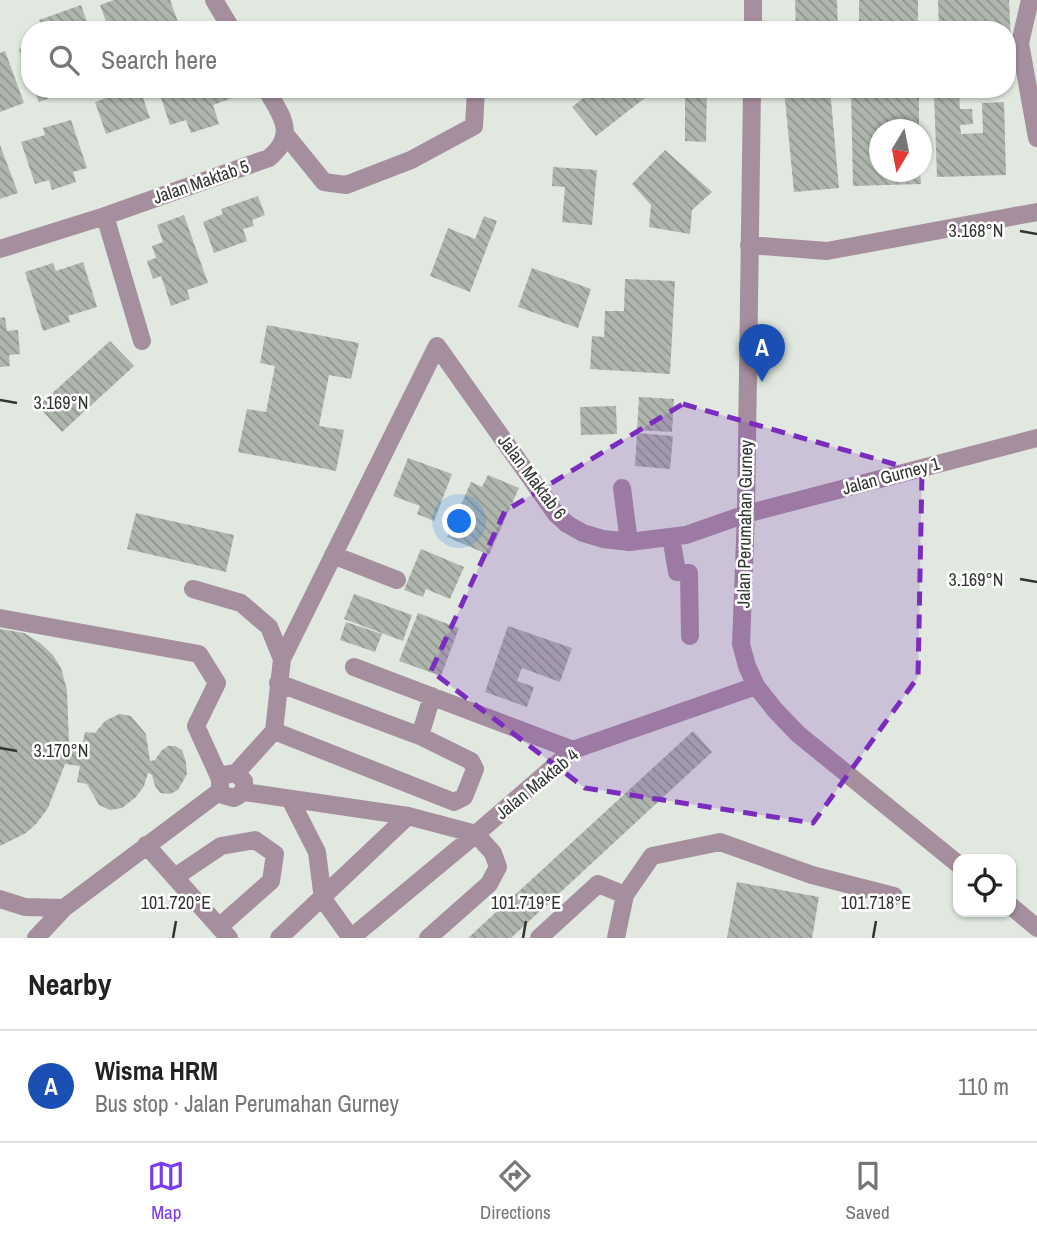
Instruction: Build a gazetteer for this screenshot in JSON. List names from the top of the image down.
{
  "streets": {
    "street": [
      "Jalan Maktab 5",
      "Jalan Gurney 1",
      "Jalan Maktab 6",
      "Jalan Perumahan Gurney",
      "Jalan Maktab 4"
    ]
  },
  "crossings": [
    ["Jalan Gurney 1", "Jalan Maktab 6"],
    ["Jalan Gurney 1", "Jalan Perumahan Gurney"],
    ["Jalan Maktab 6", "Jalan Perumahan Gurney"],
    ["Jalan Perumahan Gurney", "Jalan Maktab 4"]
  ],
  "north": "bottom",
  "page": {
    "search": "Search here",
    "pins": "A",
    "heading": "Nearby",
    "list": [
      {
        "mark": "A",
        "name": "Wisma HRM",
        "note": "Bus stop · Jalan Perumahan Gurney",
        "value": "110 m"
      }
    ],
    "nav": ["Map", "Directions", "Saved"]
  },
  "coordinates": [
    "3.168°N",
    "3.169°N",
    "3.170°N",
    "101.720°E",
    "101.719°E",
    "101.718°E"
  ]
}
